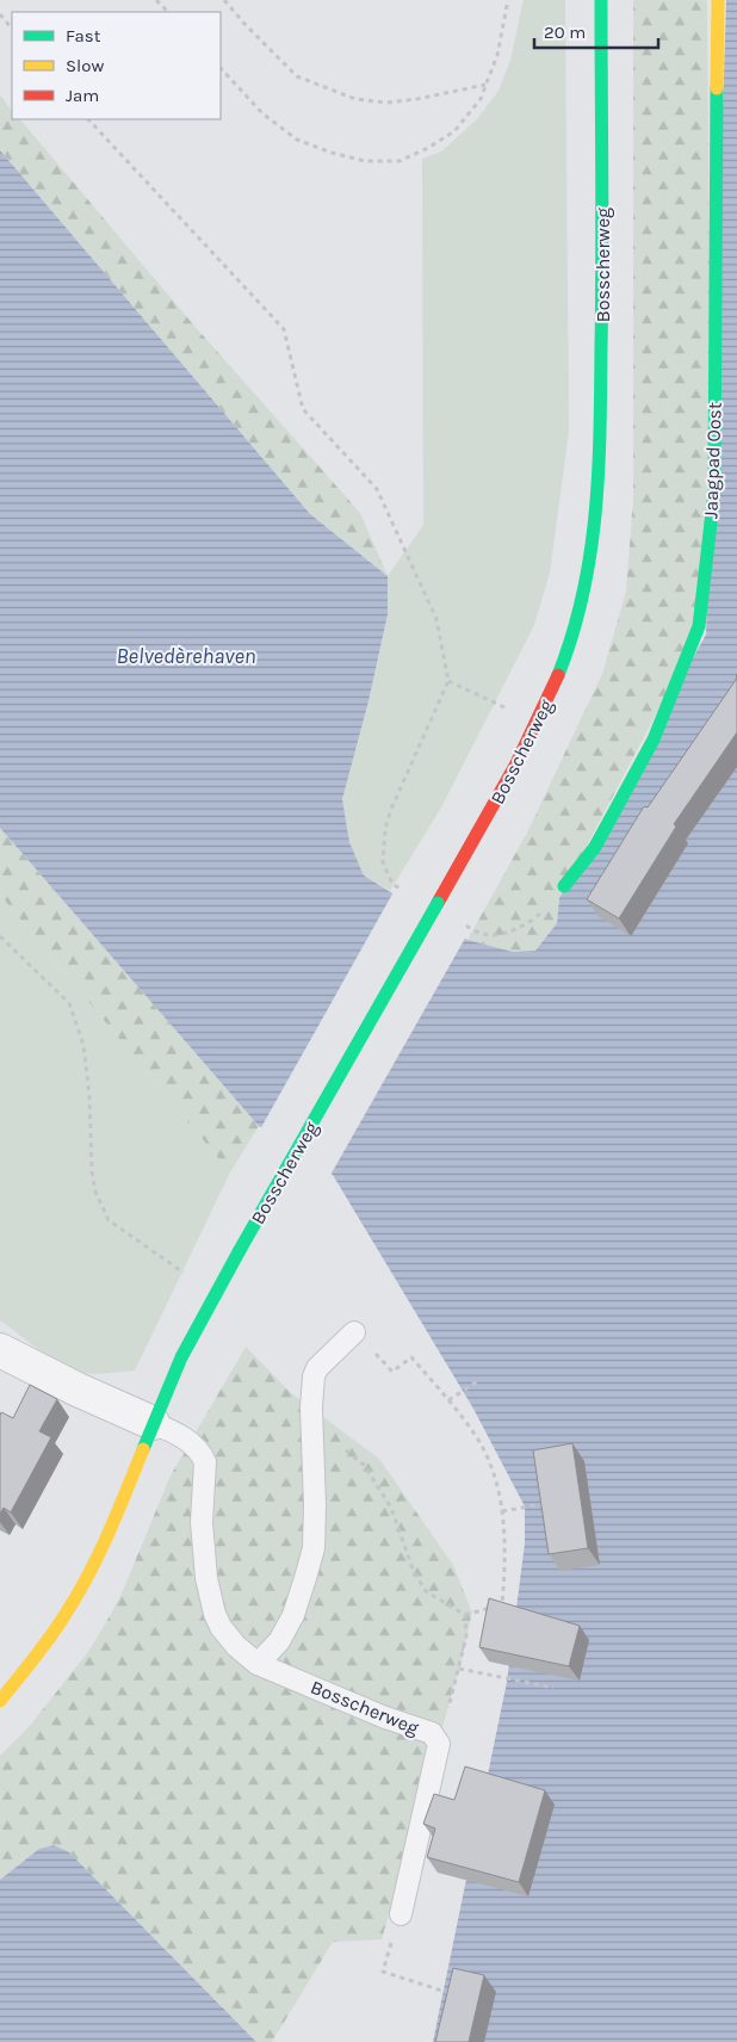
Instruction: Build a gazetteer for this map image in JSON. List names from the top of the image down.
{
  "streets": {
    "street": ["Bosscherweg", "Jaagpad Oost"]
  },
  "water": ["Belvedèrehaven"],
  "legend": ["Fast", "Slow", "Jam"],
  "scale_bar": "20 m"
}
